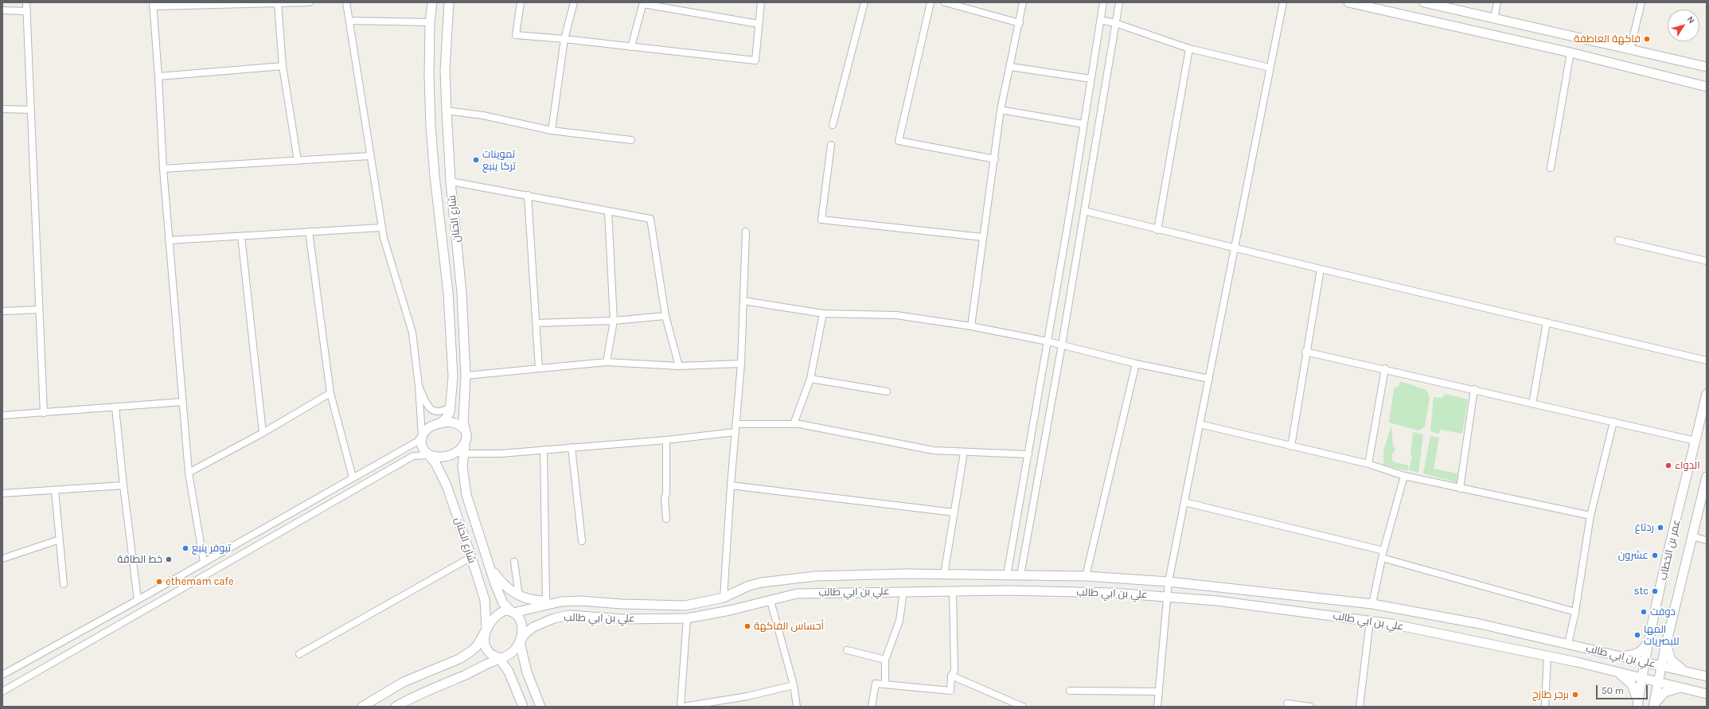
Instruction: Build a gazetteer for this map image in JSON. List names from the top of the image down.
{
  "streets": {
    "main road": ["شارع الحنان", "عمر بن الخطاب", "علي بن ابي طالب"]
  },
  "crossings": [
    ["شارع الحنان", "علي بن ابي طالب"],
    ["عمر بن الخطاب", "علي بن ابي طالب"]
  ],
  "places": [
    "فاكهة العاطفة",
    "تموينات تركا ينبع",
    "الدواء",
    "ردتاغ",
    "تبوفر ينبع",
    "عشرون",
    "خط الطاقة",
    "ethemam cafe",
    "stc",
    "دوفت",
    "أحساس الفاكهة",
    "المها للبصريات",
    "برجر طازج"
  ],
  "scale_bar": "50 m",
  "north": "top right"
}
